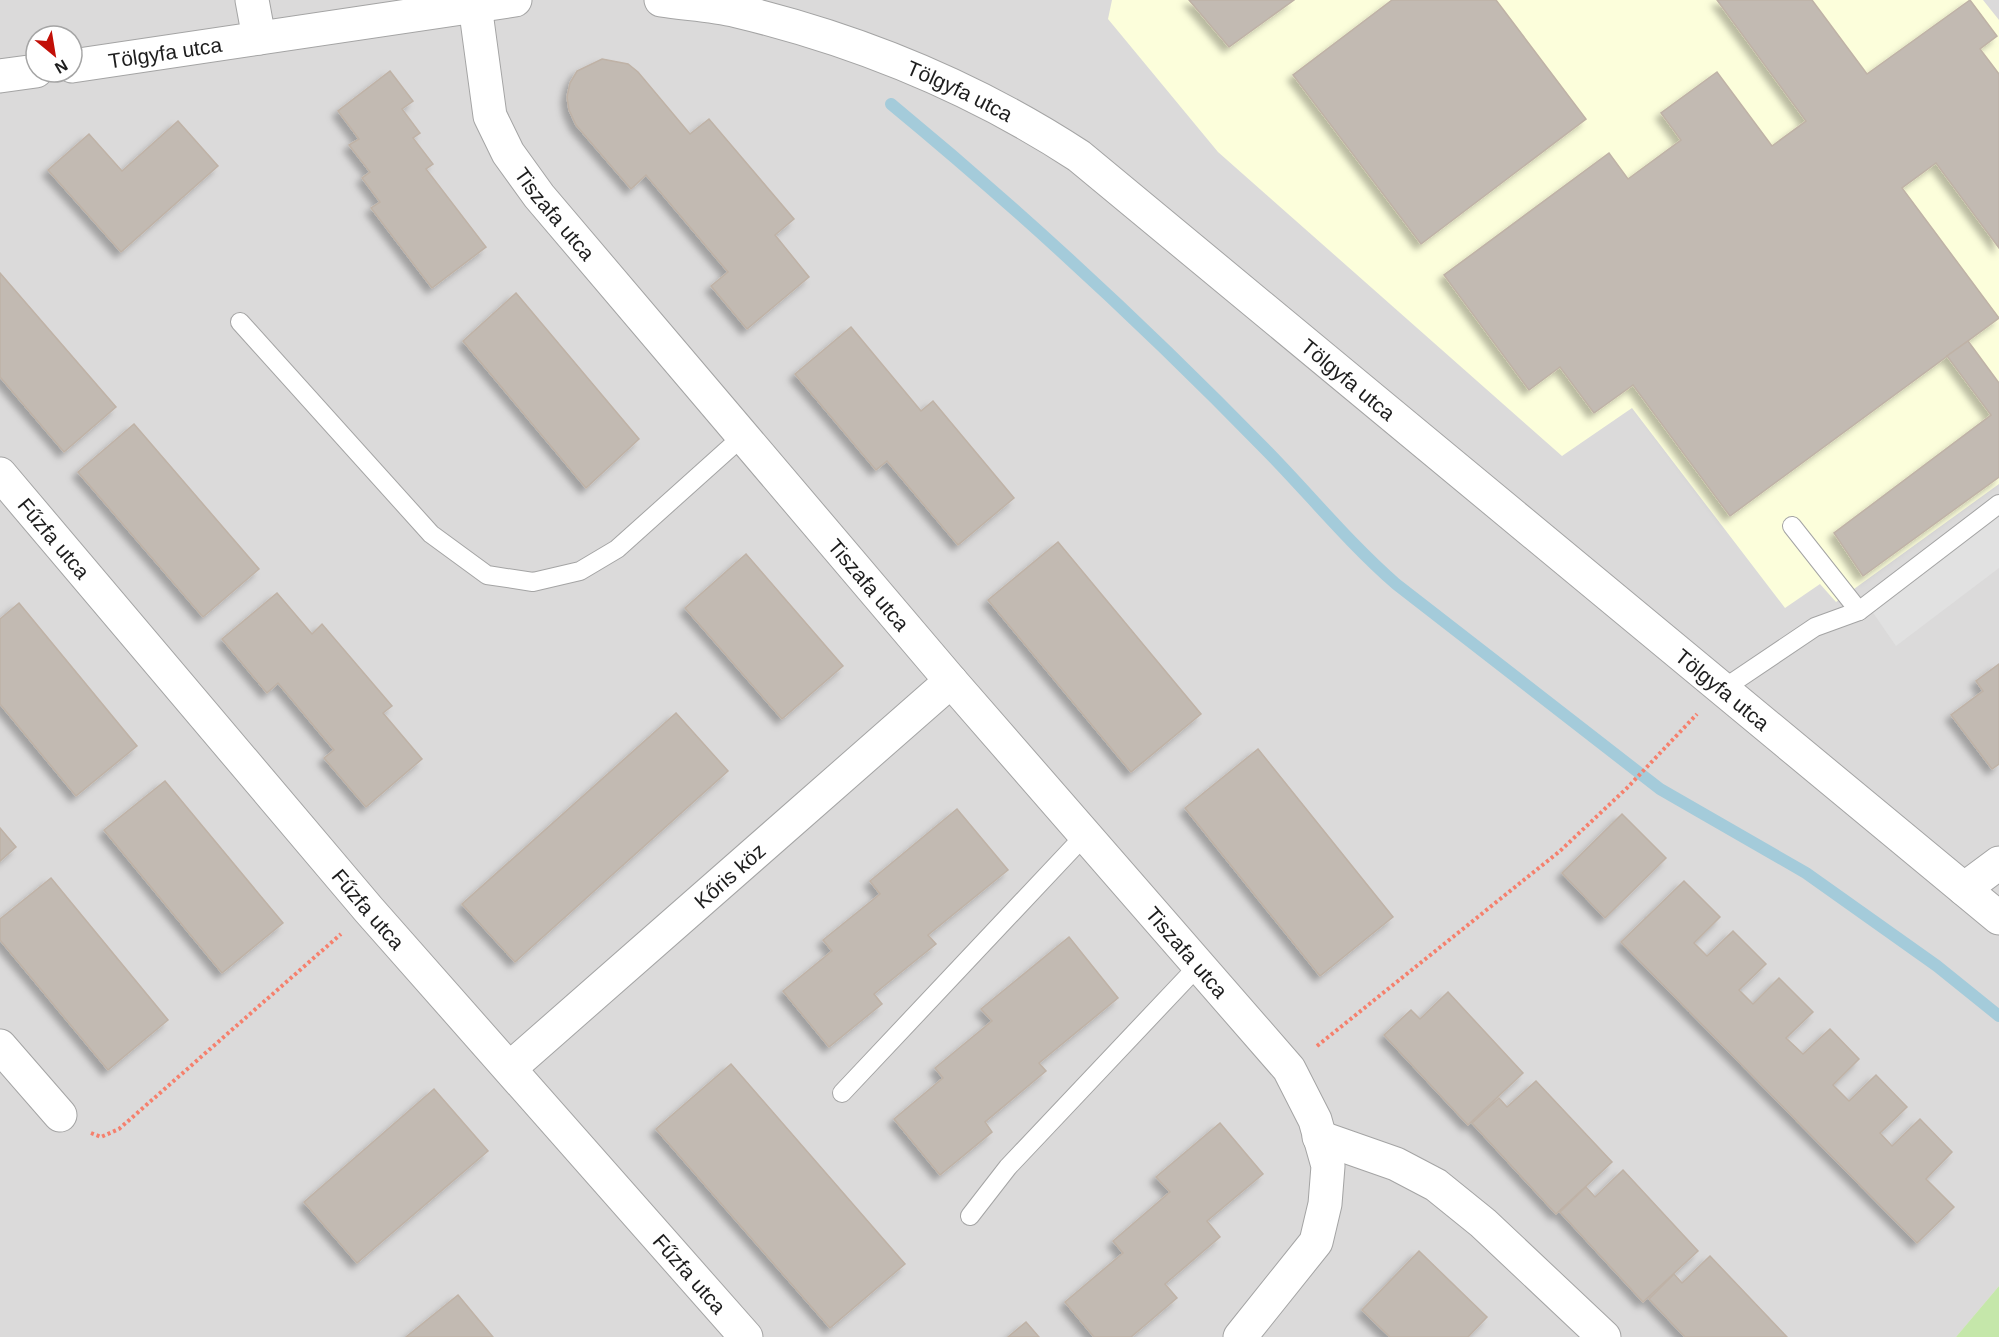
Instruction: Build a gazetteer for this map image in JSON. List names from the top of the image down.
{
  "streets": {
    "street": [
      "Tölgyfa utca",
      "Tiszafa utca",
      "Fűzfa utca",
      "Kőris köz"
    ]
  },
  "crossings": [
    ["Tölgyfa utca", "Tiszafa utca"],
    ["Tiszafa utca", "Kőris köz"],
    ["Fűzfa utca", "Kőris köz"]
  ],
  "north": "bottom right"
}
